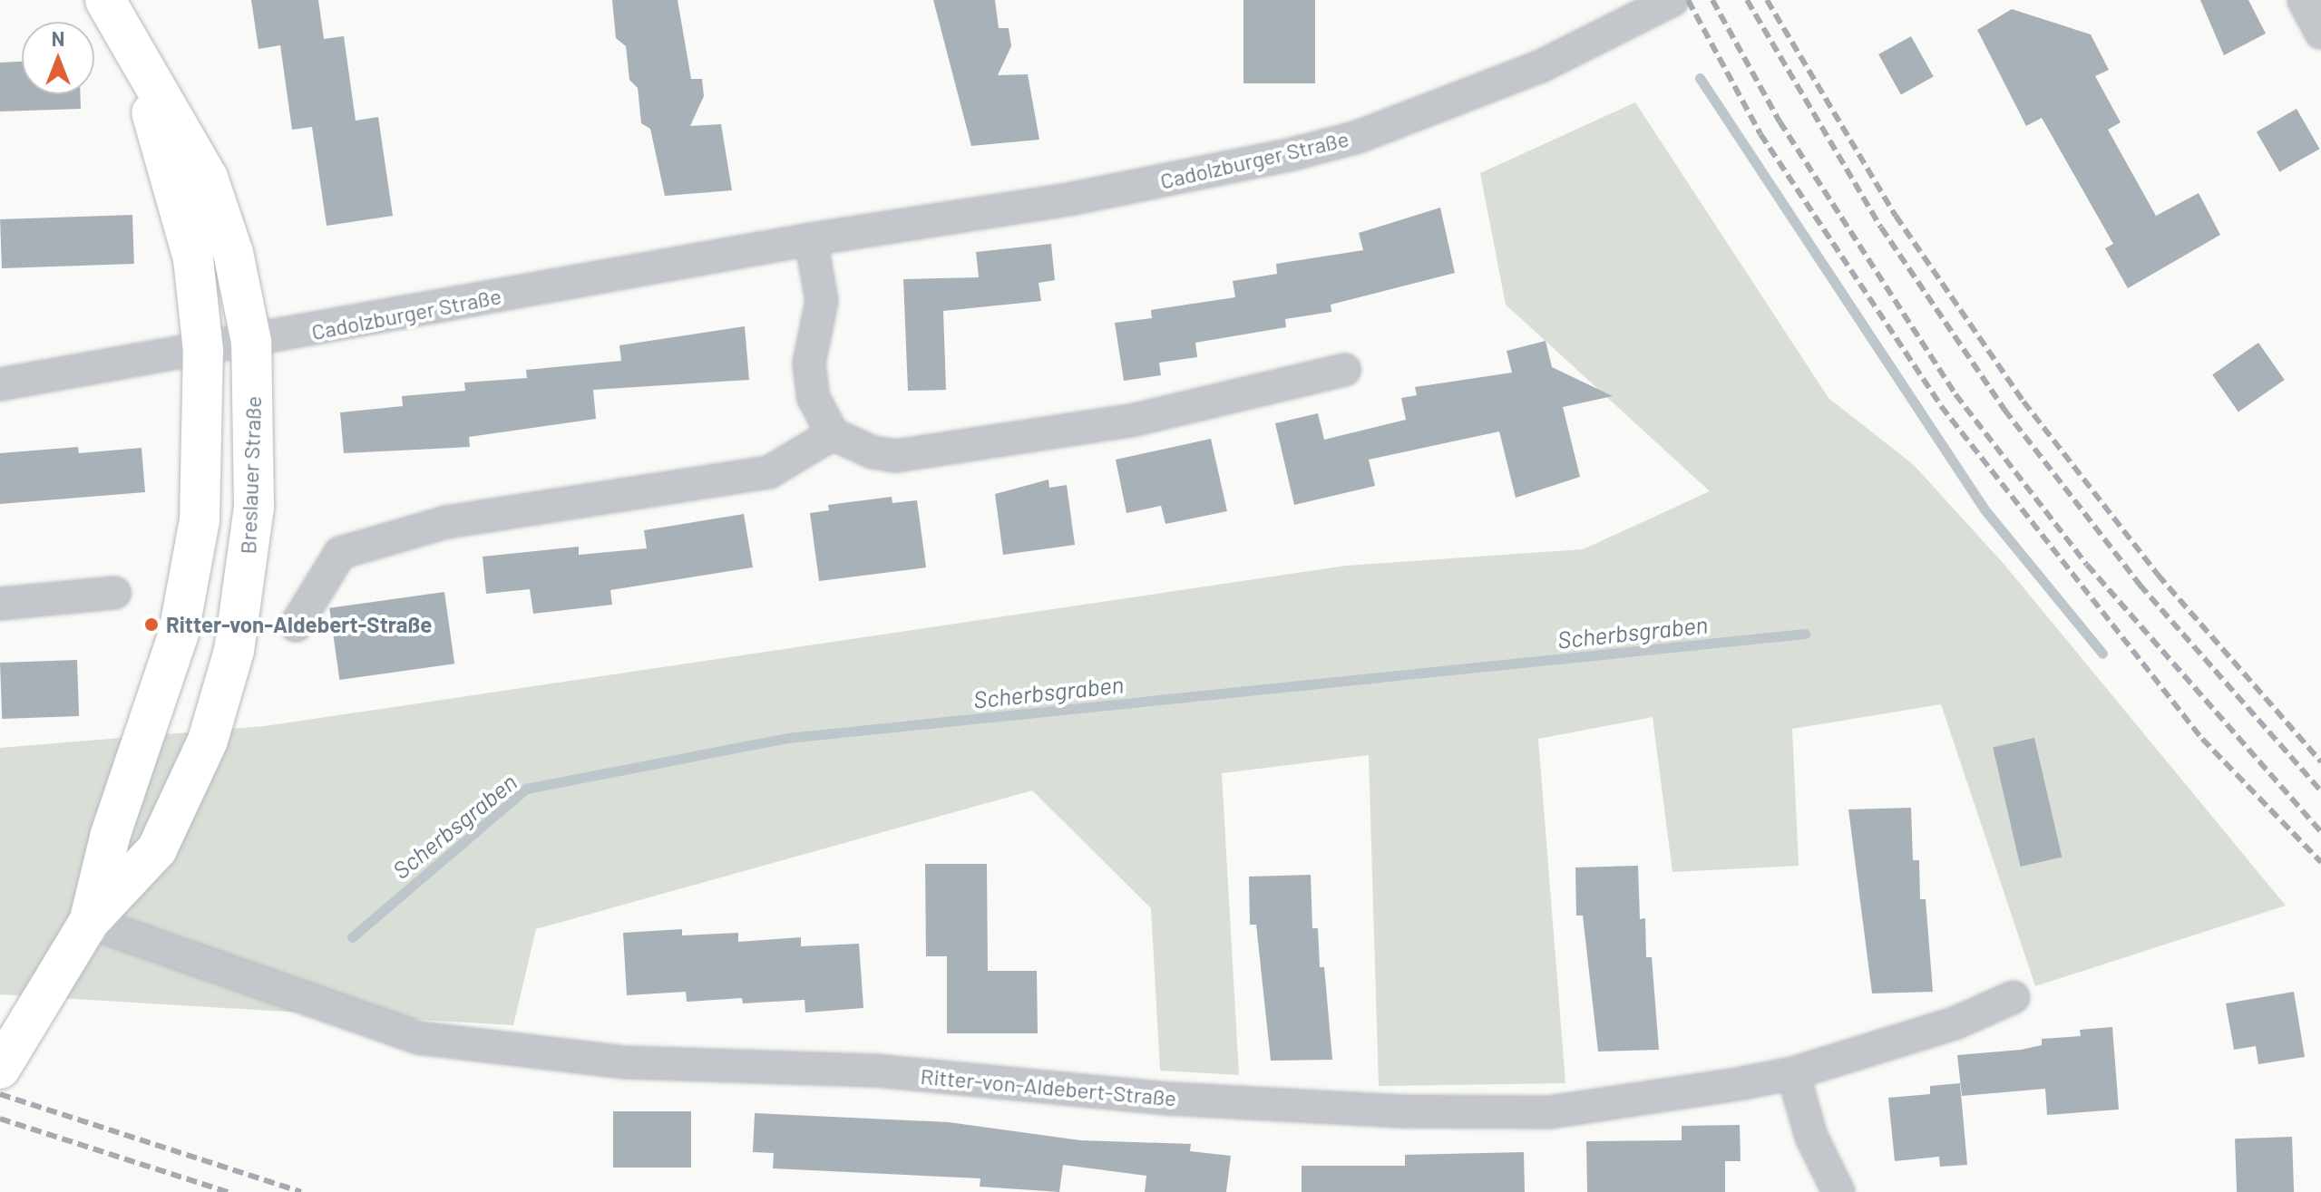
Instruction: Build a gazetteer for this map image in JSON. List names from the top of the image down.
{
  "streets": {
    "main road": ["Breslauer Straße"],
    "street": ["Cadolzburger Straße", "Ritter-von-Aldebert-Straße"]
  },
  "crossings": [
    ["Cadolzburger Straße", "Breslauer Straße"],
    ["Breslauer Straße", "Ritter-von-Aldebert-Straße"]
  ],
  "water": ["Scherbsgraben"],
  "places": ["Ritter-von-Aldebert-Straße"],
  "north": "top"
}
